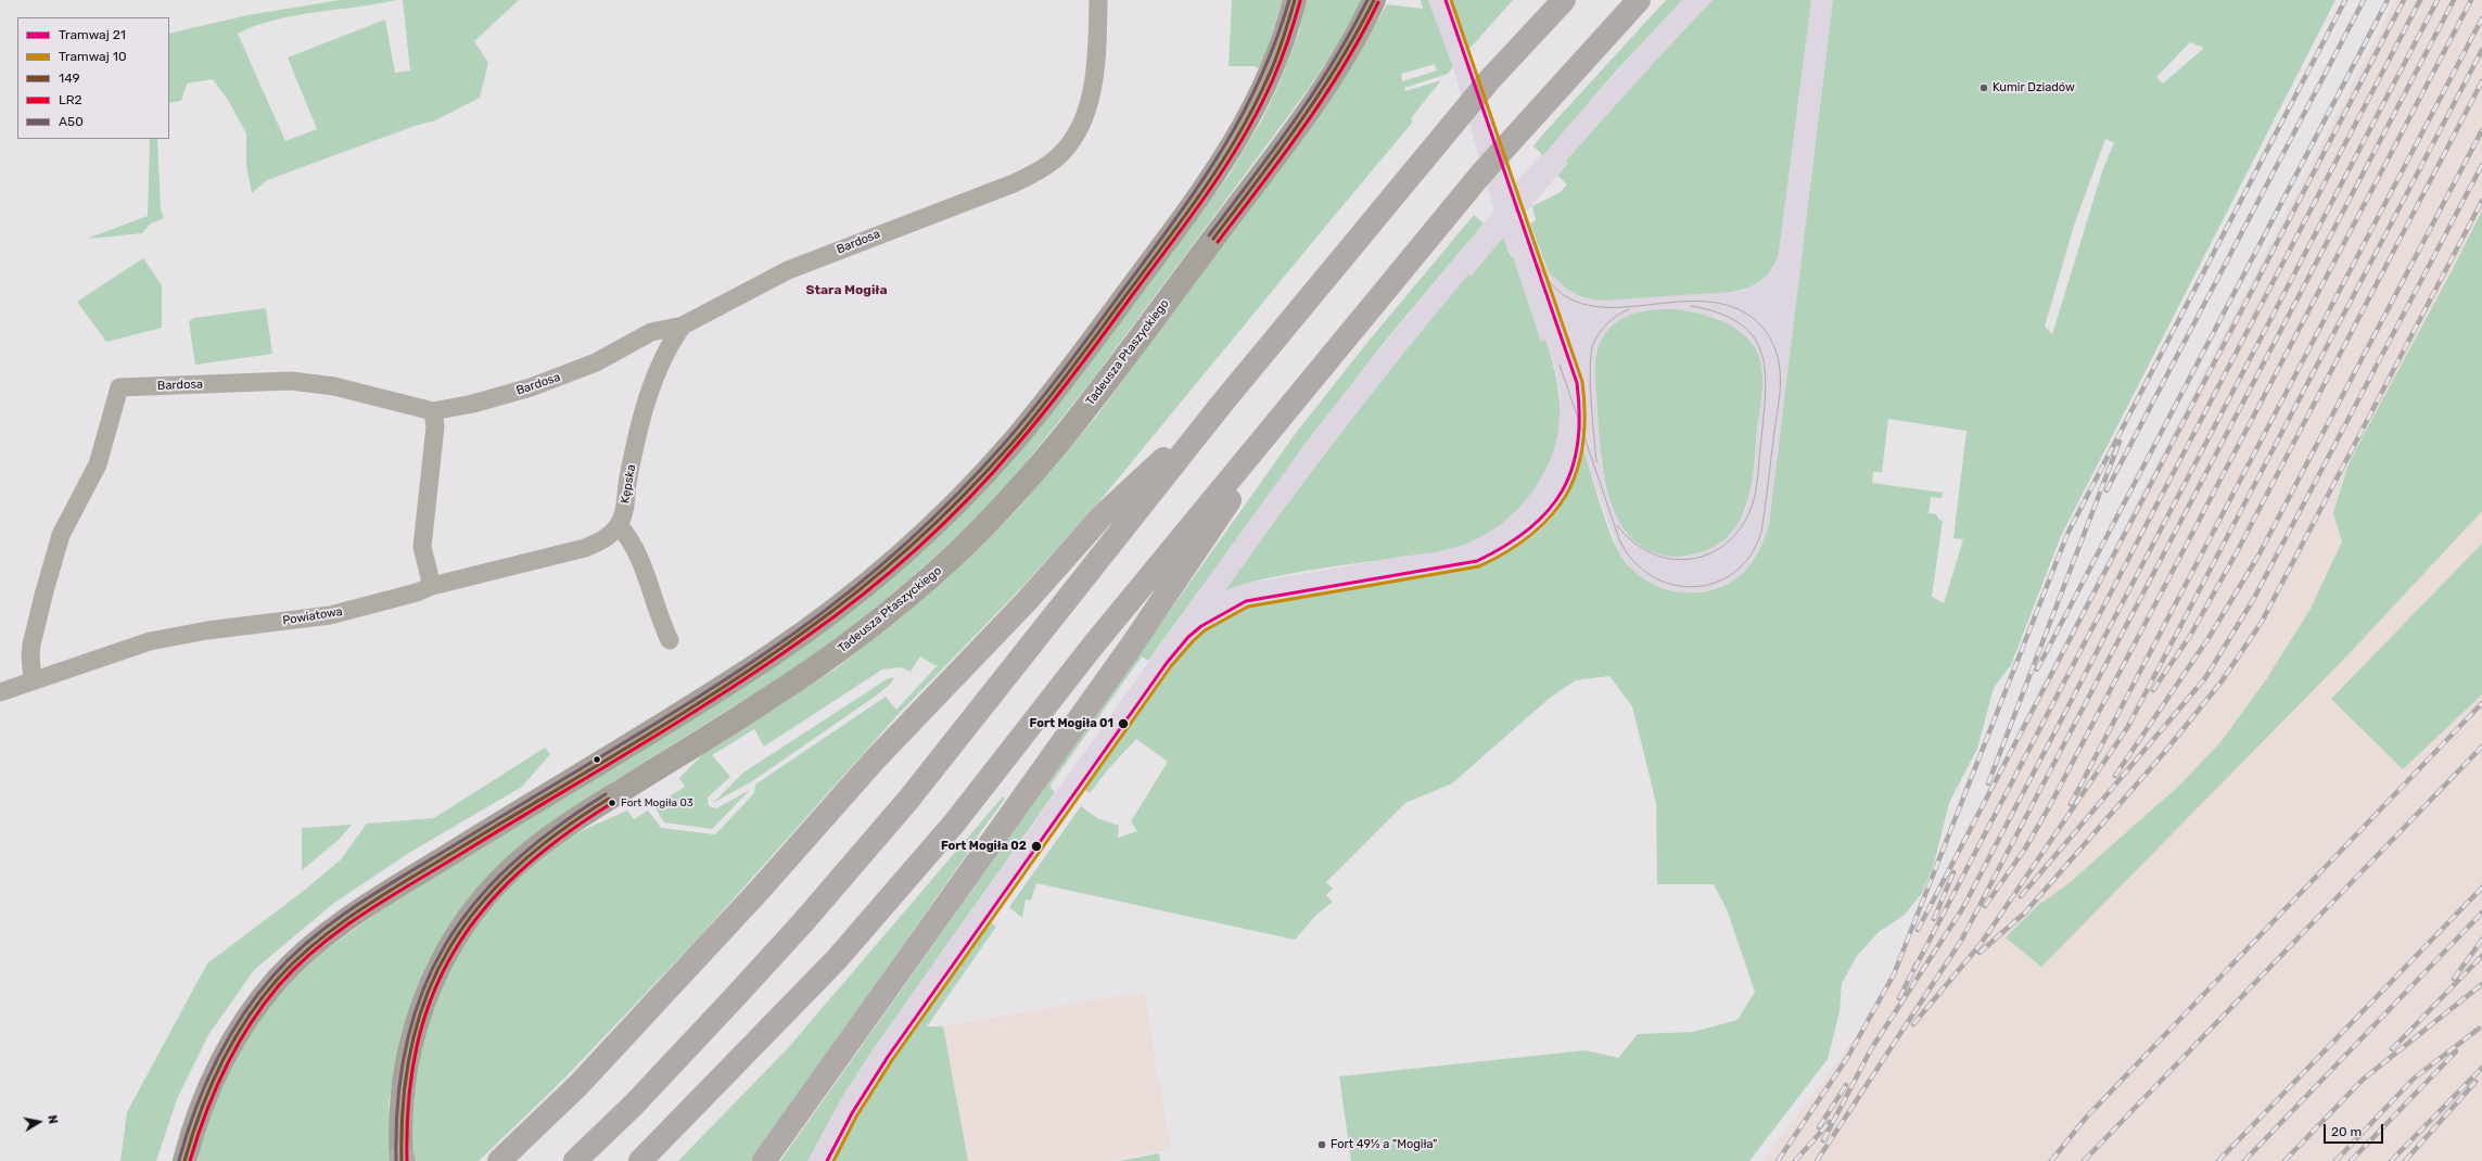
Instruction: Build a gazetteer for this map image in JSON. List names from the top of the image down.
{
  "streets": {
    "main road": ["Tadeusza Ptaszyckiego"],
    "street": ["Bardosa", "Kępska", "Powiatowa"]
  },
  "crossings": [
    ["Bardosa", "Kępska"],
    ["Bardosa", "Powiatowa"],
    ["Kępska", "Powiatowa"]
  ],
  "districts": ["Stara Mogiła"],
  "places": [
    "Kumir Dziadów",
    "Fort Mogiła 01",
    "Fort Mogiła 03",
    "Fort Mogiła 02",
    "Fort 49½ a \"Mogiła\""
  ],
  "lines": [
    "tram line 21",
    "tram line 10",
    "transit line 149",
    "transit line A50",
    "transit line LR2"
  ],
  "legend": [
    "Tramwaj 21",
    "Tramwaj 10",
    "149",
    "LR2",
    "A50"
  ],
  "scale_bar": "20 m",
  "north": "right"
}
